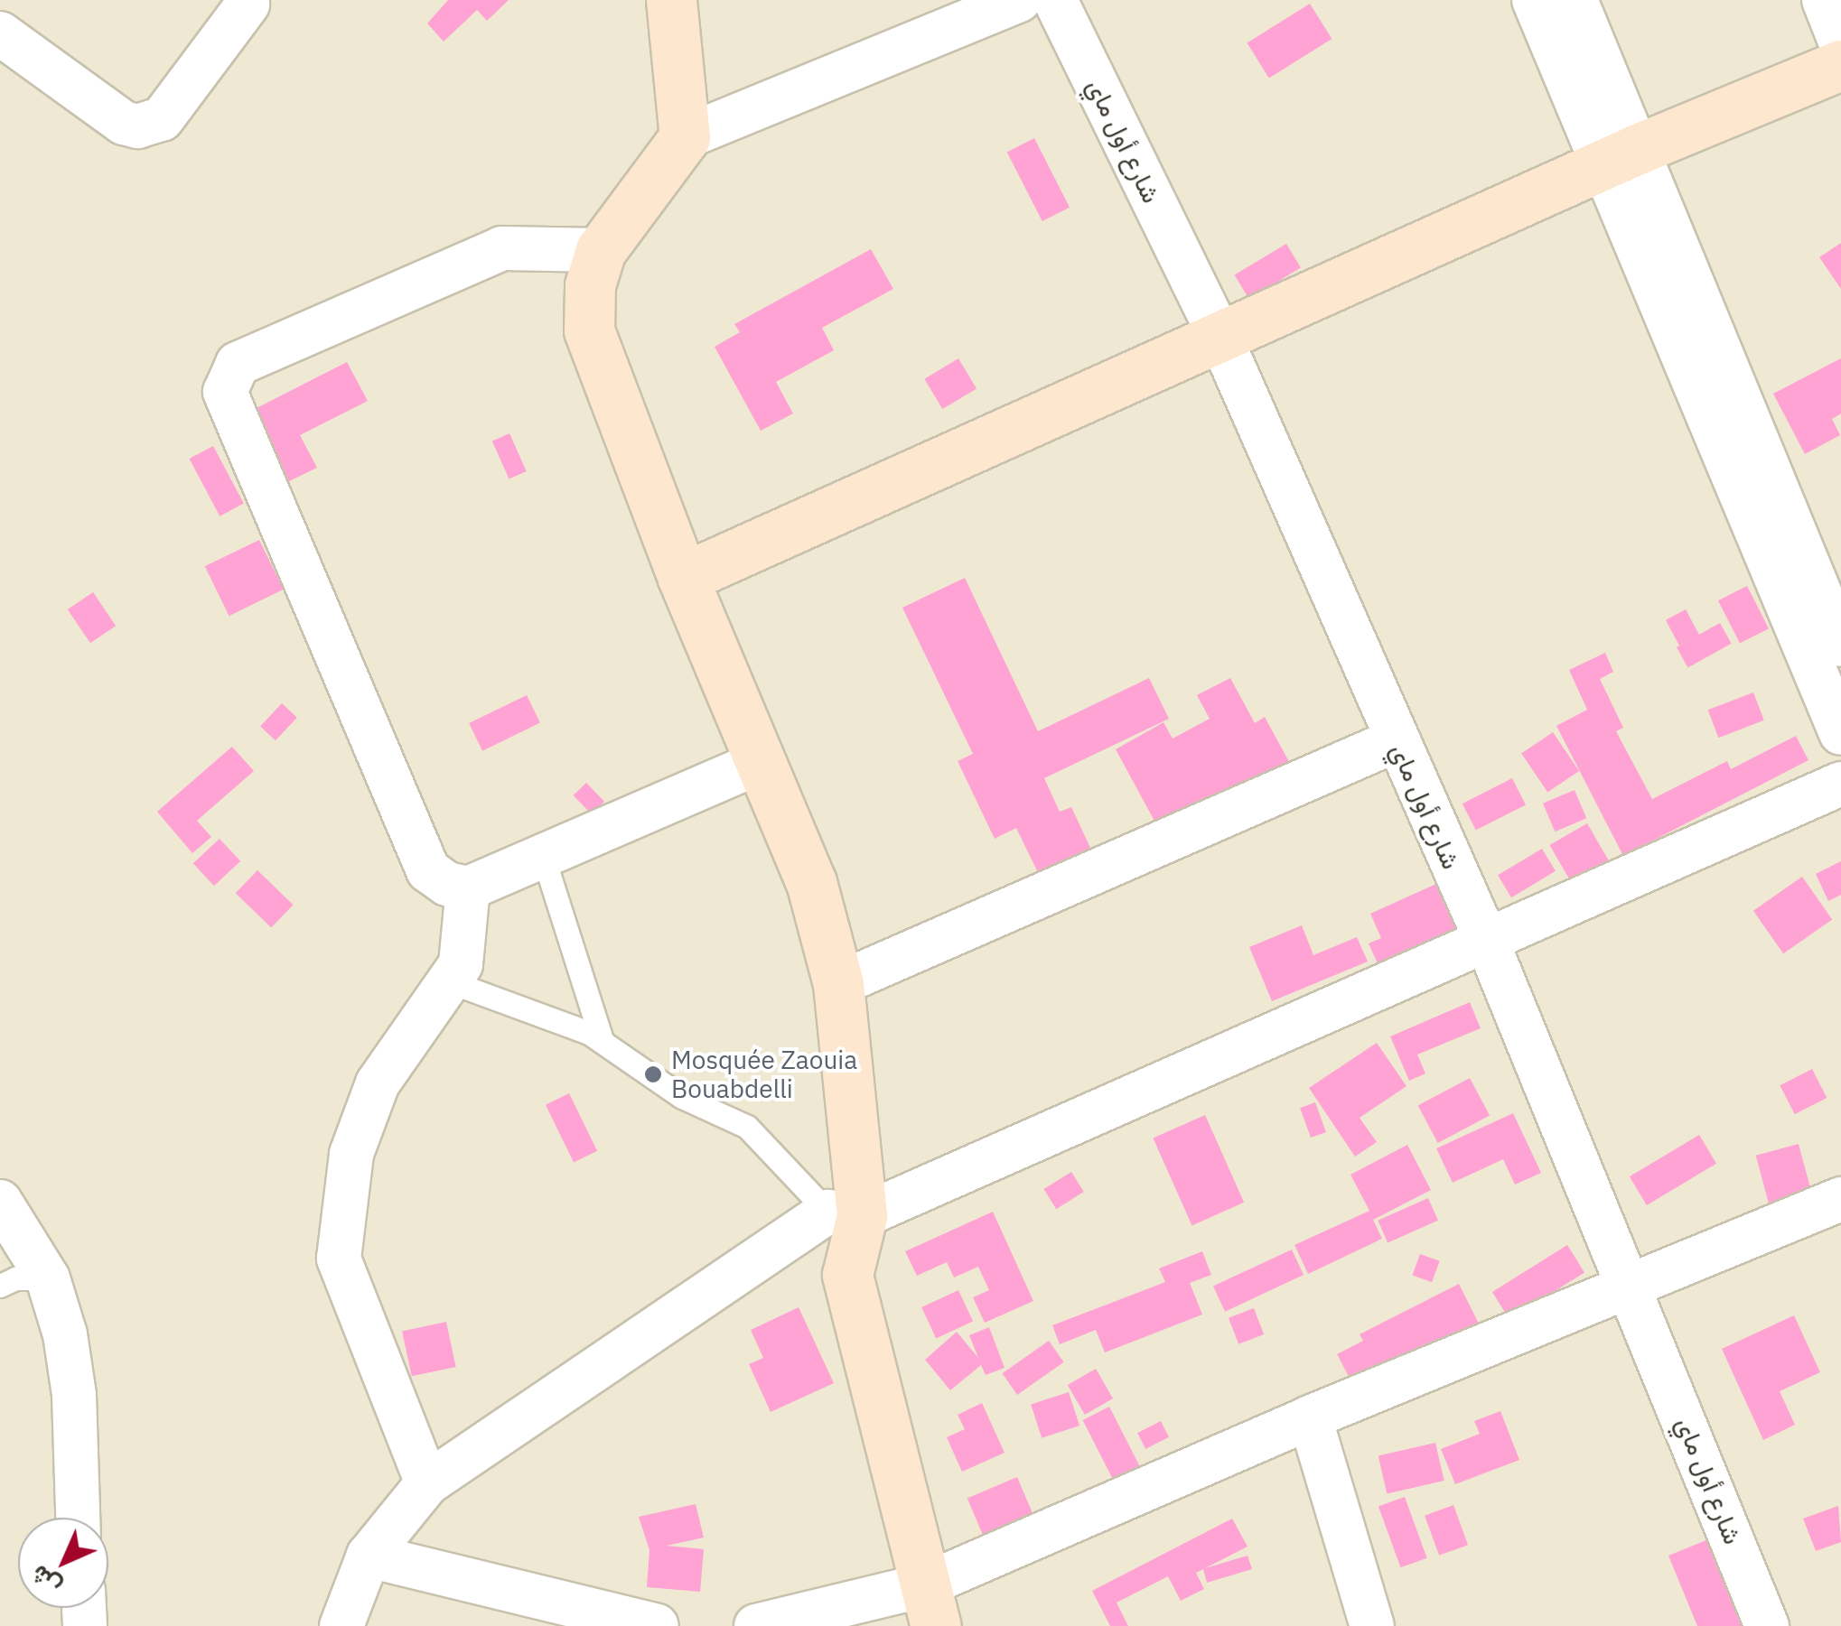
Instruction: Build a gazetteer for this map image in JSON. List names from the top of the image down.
{
  "streets": {
    "street": ["شارع أول ماي"]
  },
  "places": ["Mosquée Zaouia Bouabdelli"],
  "north": "bottom left"
}
